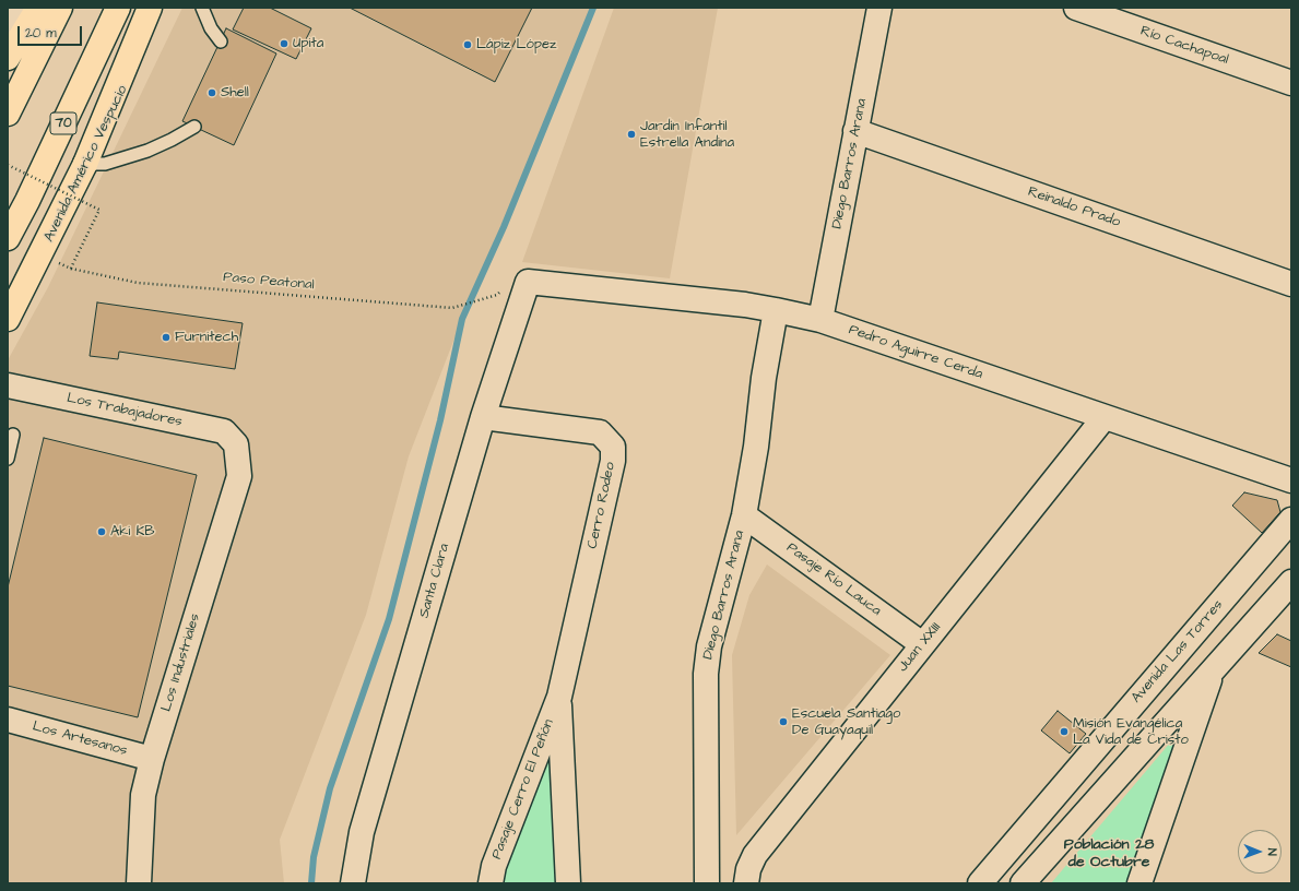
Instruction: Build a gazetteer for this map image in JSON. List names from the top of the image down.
{
  "streets": {
    "main road": ["70", "Avenida Américo Vespucio"],
    "street": [
      "Río Cachapoal",
      "Diego Barros Arana",
      "Reinaldo Prado",
      "Pedro Aguirre Cerda",
      "Los Trabajadores",
      "Cerro Rodeo",
      "Pasaje Río Lauca",
      "Santa Clara",
      "Juan XXIII",
      "Avenida Las Torres",
      "Los Industriales",
      "Los Artesanos",
      "Pasaje Cerro El Peñón"
    ],
    "path": ["Paso Peatonal"]
  },
  "crossings": [
    ["Avenida Américo Vespucio", "Paso Peatonal"],
    ["Diego Barros Arana", "Reinaldo Prado"],
    ["Diego Barros Arana", "Pedro Aguirre Cerda"],
    ["Diego Barros Arana", "Pasaje Río Lauca"],
    ["Pedro Aguirre Cerda", "Santa Clara"],
    ["Pedro Aguirre Cerda", "Juan XXIII"],
    ["Los Trabajadores", "Los Industriales"],
    ["Cerro Rodeo", "Santa Clara"],
    ["Cerro Rodeo", "Pasaje Cerro El Peñón"],
    ["Pasaje Río Lauca", "Juan XXIII"],
    ["Los Industriales", "Los Artesanos"]
  ],
  "districts": ["Población 28 de Octubre"],
  "places": [
    "Upita",
    "Lápiz López",
    "Shell",
    "Jardín Infantil Estrella Andina",
    "Furnitech",
    "Aki KB",
    "Escuela Santiago De Guayaquil",
    "Misión Evangélica La Vida de Cristo"
  ],
  "scale_bar": "20 m",
  "north": "right"
}
